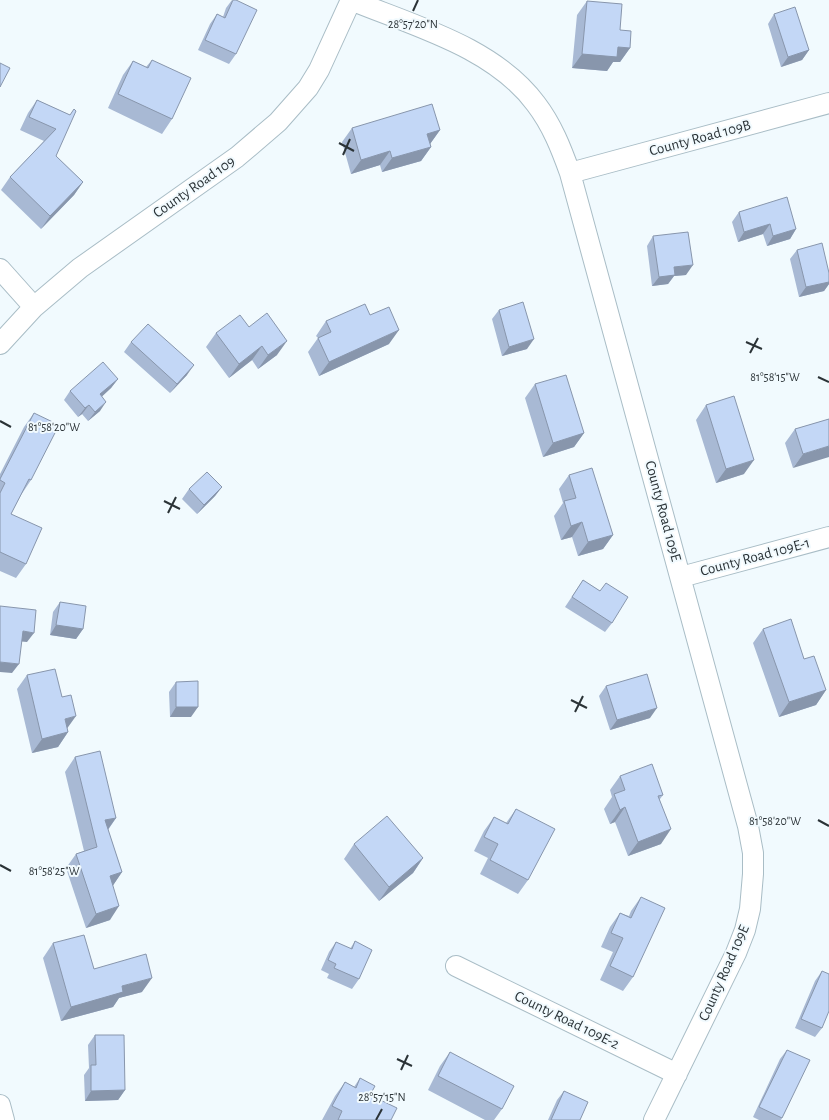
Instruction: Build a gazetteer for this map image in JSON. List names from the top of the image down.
{
  "streets": {
    "street": [
      "County Road 109B",
      "County Road 109",
      "County Road 109E",
      "County Road 109E-1",
      "County Road 109E-2"
    ]
  },
  "crossings": [
    ["County Road 109B", "County Road 109E"],
    ["County Road 109", "County Road 109E"],
    ["County Road 109E", "County Road 109E-1"],
    ["County Road 109E", "County Road 109E-2"]
  ],
  "coordinates": [
    "28°57'20\"N",
    "81°58'15\"W",
    "81°58'20\"W",
    "81°58'25\"W",
    "28°57'15\"N"
  ]
}
